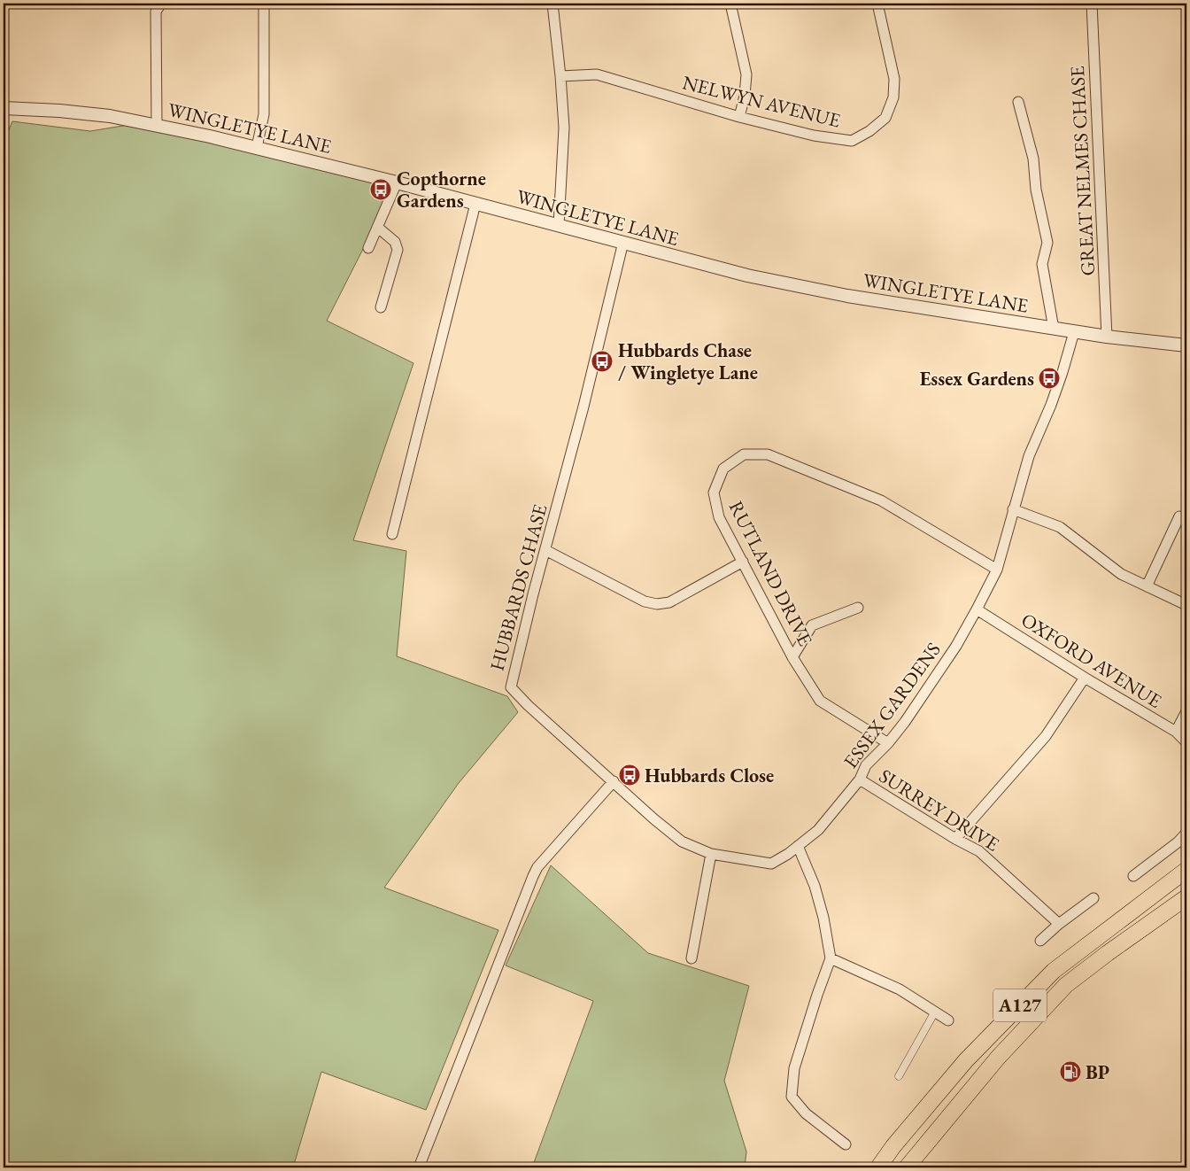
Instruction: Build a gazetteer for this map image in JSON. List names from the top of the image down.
{
  "streets": {
    "highway": ["A127"],
    "street": [
      "NELWYN AVENUE",
      "WINGLETYE LANE",
      "GREAT NELMES CHASE",
      "RUTLAND DRIVE",
      "HUBBARDS CHASE",
      "OXFORD AVENUE",
      "ESSEX GARDENS",
      "SURREY DRIVE"
    ]
  },
  "crossings": [
    ["WINGLETYE LANE", "GREAT NELMES CHASE"],
    ["WINGLETYE LANE", "HUBBARDS CHASE"],
    ["WINGLETYE LANE", "ESSEX GARDENS"],
    ["RUTLAND DRIVE", "ESSEX GARDENS"],
    ["HUBBARDS CHASE", "ESSEX GARDENS"],
    ["OXFORD AVENUE", "ESSEX GARDENS"],
    ["ESSEX GARDENS", "SURREY DRIVE"]
  ],
  "places": {
    "bus stop": [
      "Copthorne Gardens",
      "Hubbards Chase / Wingletye Lane",
      "Essex Gardens",
      "Hubbards Close"
    ],
    "fuel station": ["BP"]
  }
}
